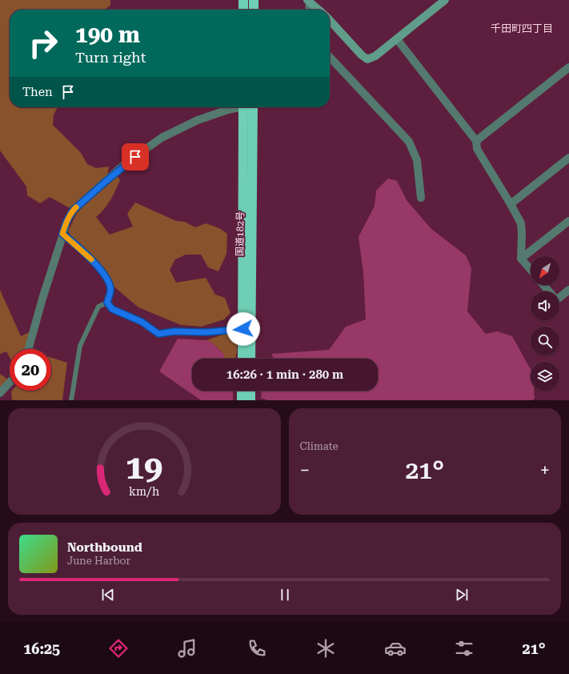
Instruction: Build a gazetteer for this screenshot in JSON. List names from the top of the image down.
{
  "streets": {
    "highway": ["国道182号"]
  },
  "districts": ["千田町四丁目"],
  "north": "bottom left",
  "page": {
    "turn": ["190 m", "Turn right"],
    "then": "Then",
    "limit": "20",
    "trip": "16:26 · 1 min · 280 m",
    "tile": "Climate",
    "heat": ["−", "21°", "+"],
    "song": ["Northbound", "June Harbor"],
    "tabs": ["16:25", "21°"],
    "gauge": ["19", "km/h"]
  }
}
